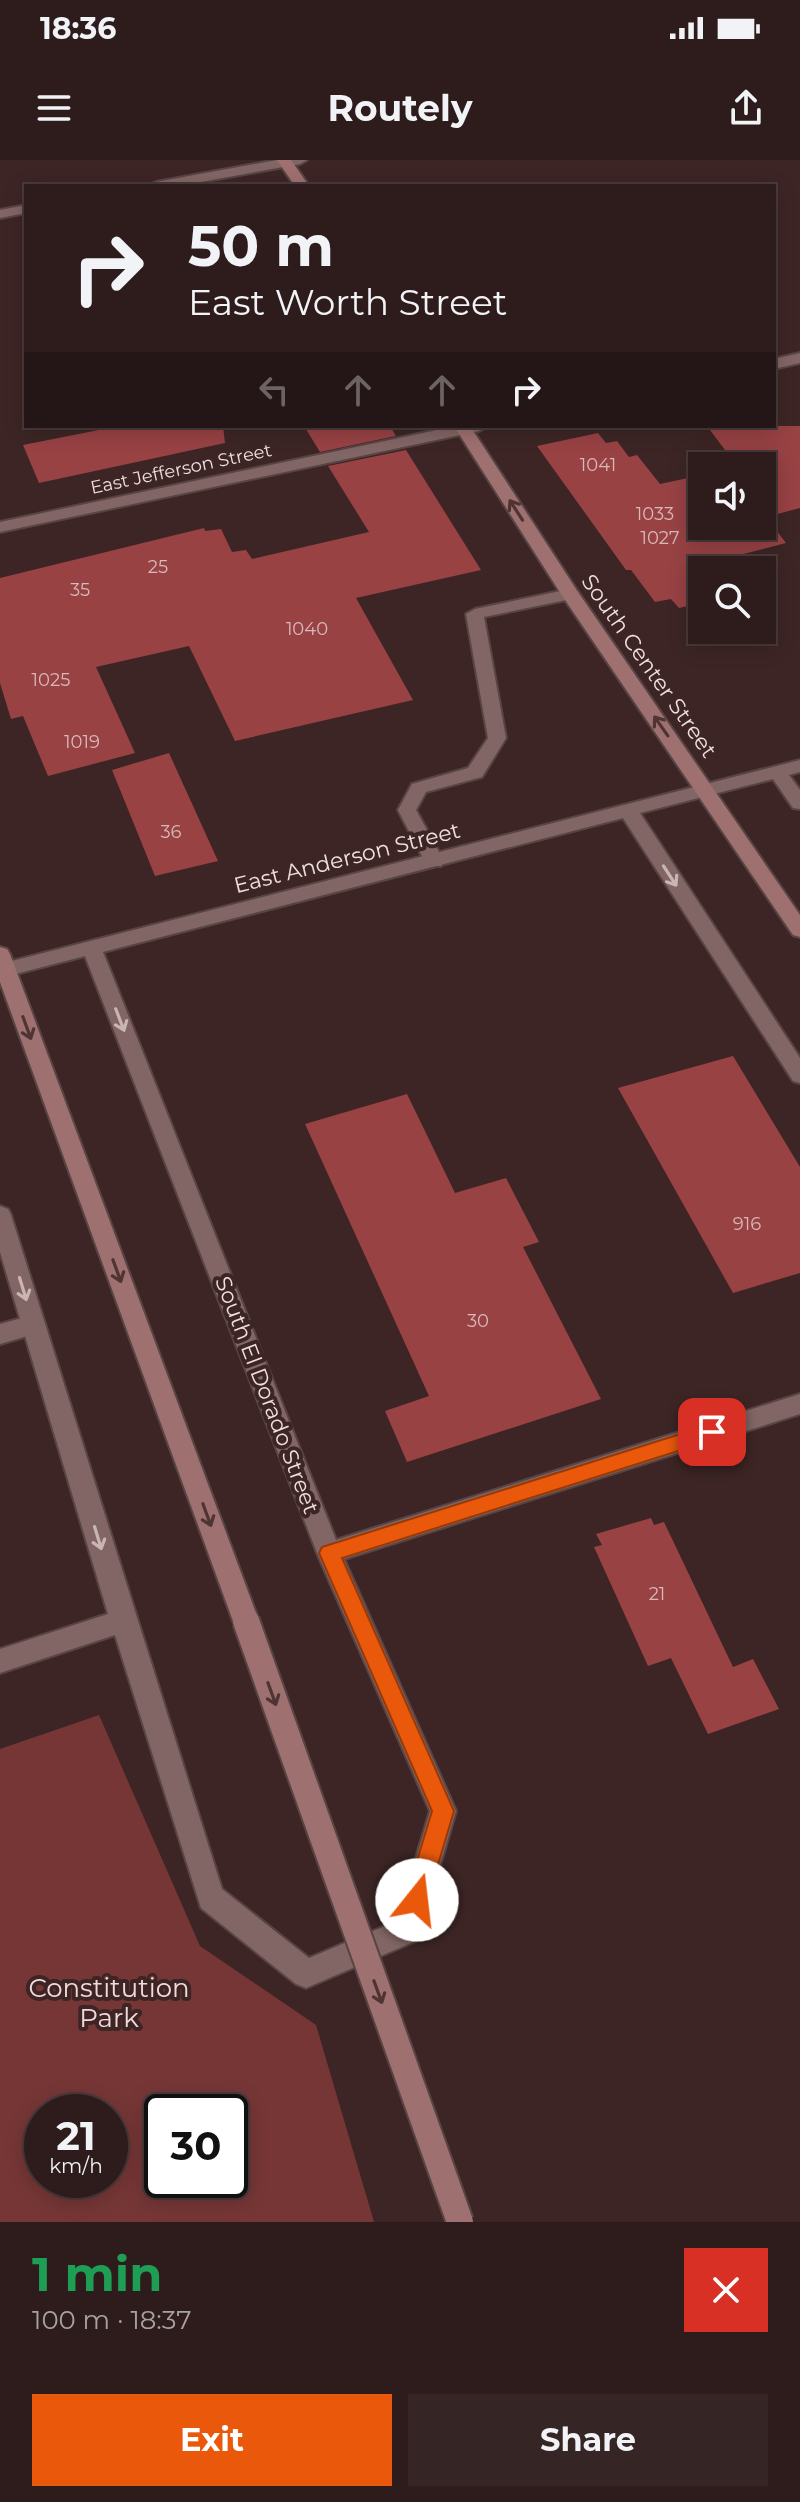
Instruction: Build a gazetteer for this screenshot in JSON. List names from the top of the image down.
{
  "streets": {
    "main road": ["South Center Street"],
    "street": ["East Jefferson Street", "East Anderson Street", "South El Dorado Street"]
  },
  "crossings": [
    ["South Center Street", "East Anderson Street"],
    ["East Anderson Street", "South El Dorado Street"]
  ],
  "one_way": ["South Center Street", "South El Dorado Street"],
  "parks": ["Constitution Park"],
  "house_numbers": [
    "1041",
    "1033",
    "1027",
    "25",
    "35",
    "1040",
    "1025",
    "1019",
    "36",
    "916",
    "30",
    "21"
  ],
  "page": {
    "status": "18:36",
    "header": "Routely",
    "turn": ["50 m", "East Worth Street"],
    "speed": "21 km/h",
    "limit": "30",
    "heading": ["1 min", "100 m · 18:37"],
    "buttons": ["Exit", "Share"]
  }
}
